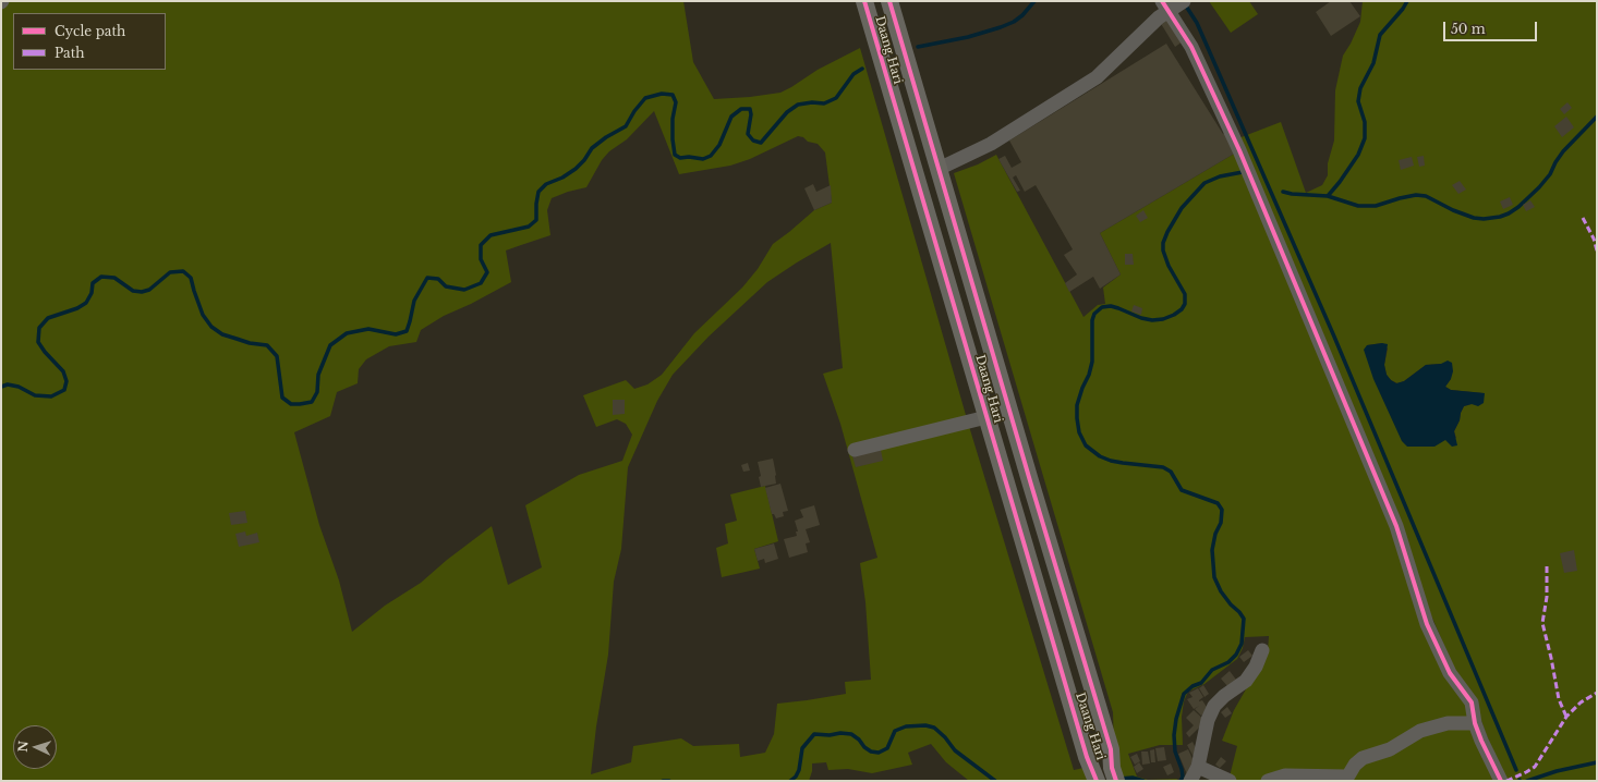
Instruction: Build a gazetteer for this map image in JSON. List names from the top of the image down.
{
  "streets": {
    "main road": ["Daang Hari"]
  },
  "legend": ["Cycle path", "Path"],
  "scale_bar": "50 m",
  "north": "left"
}
